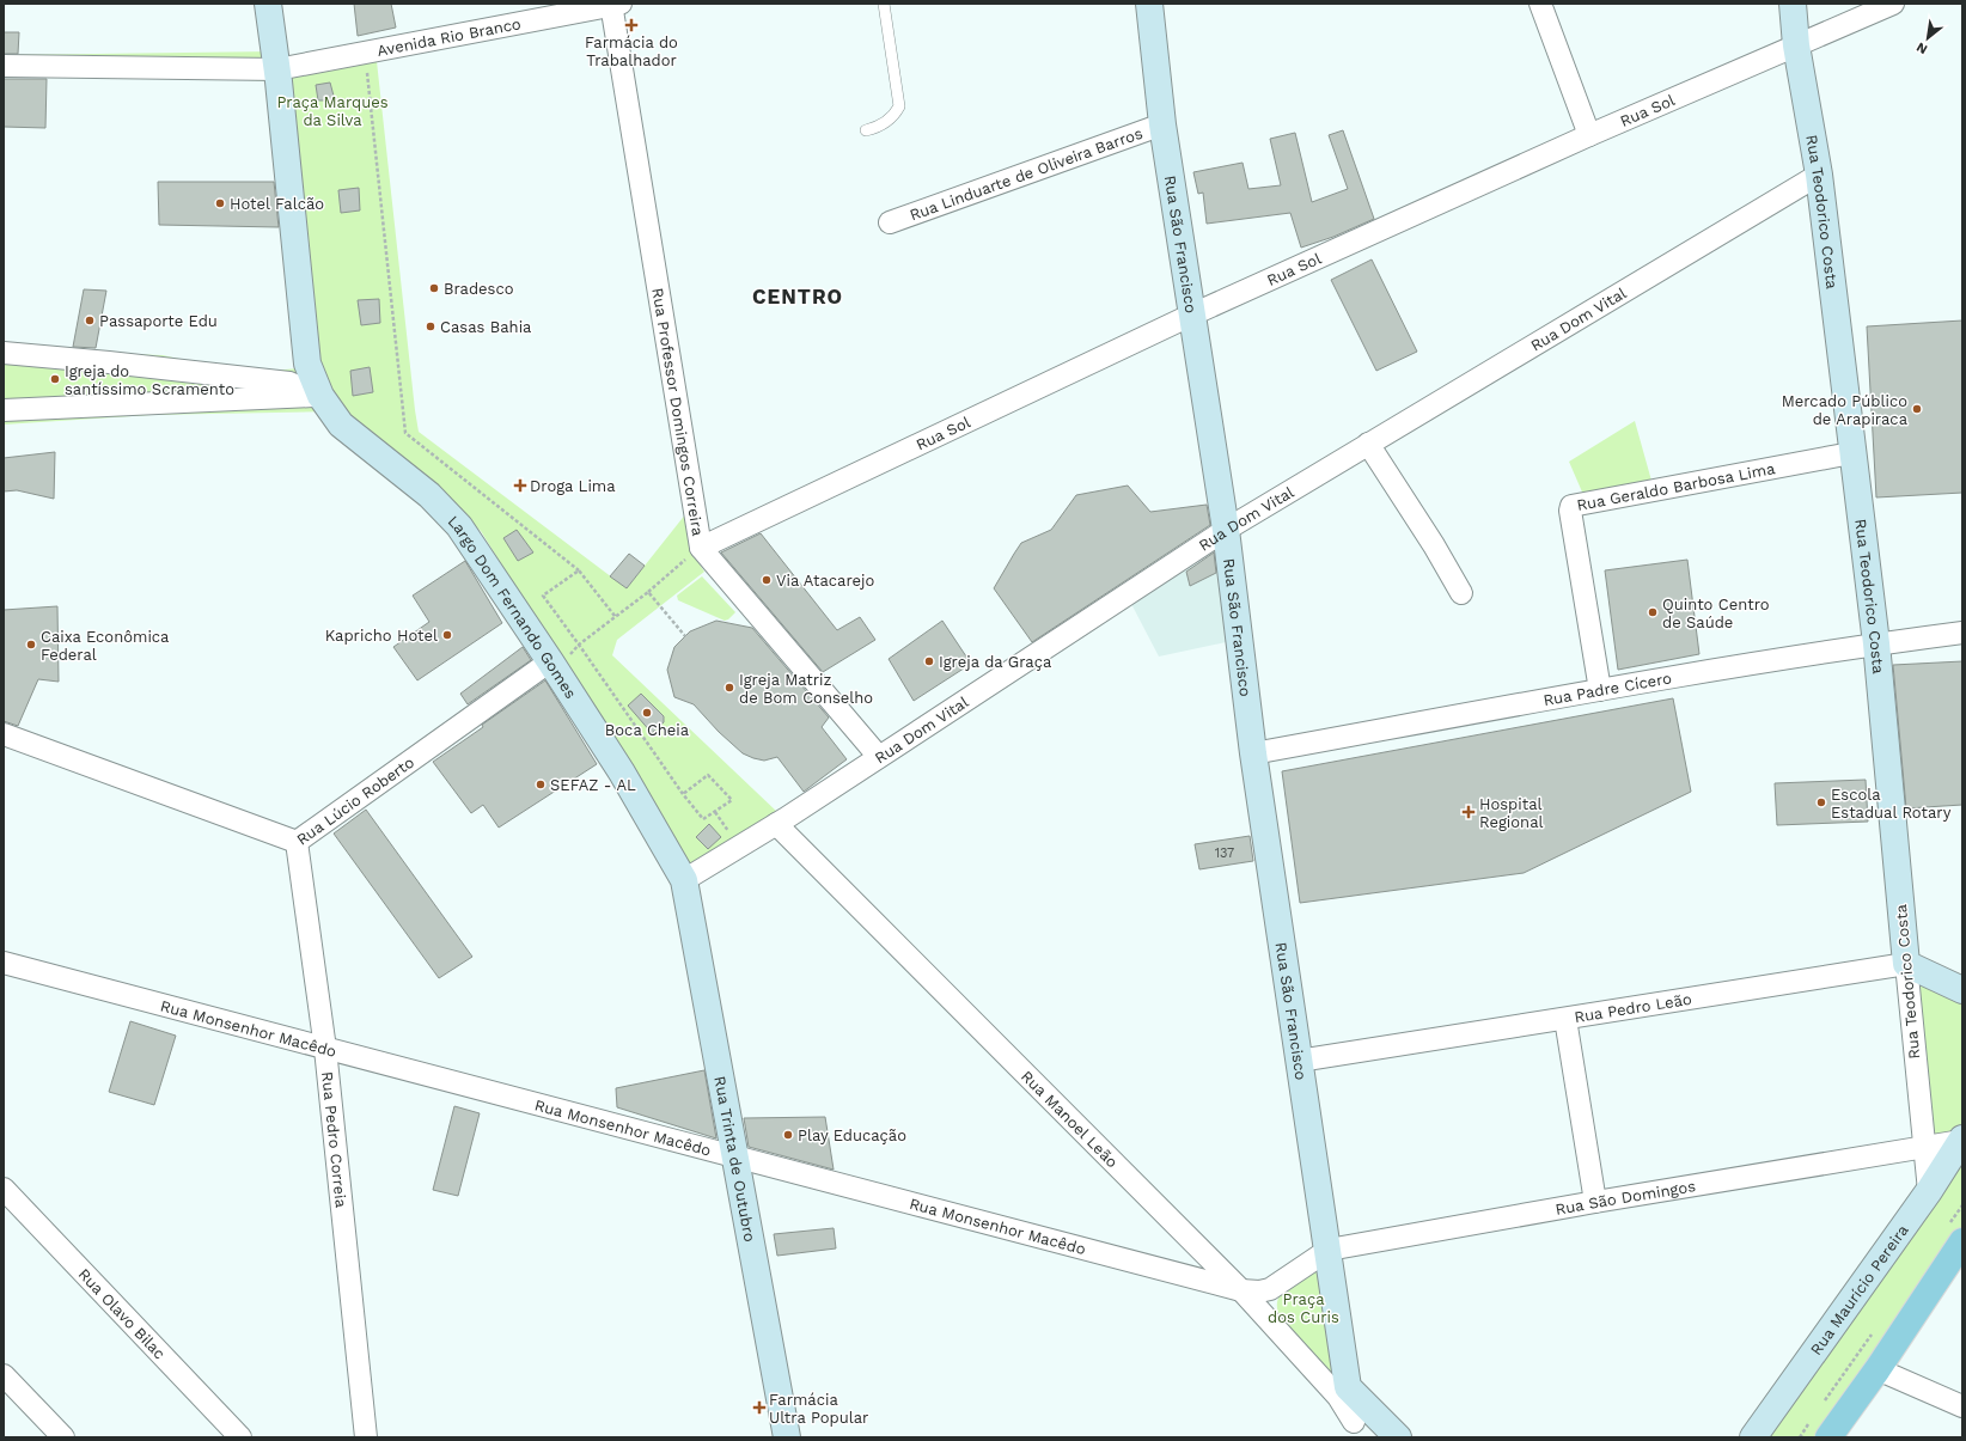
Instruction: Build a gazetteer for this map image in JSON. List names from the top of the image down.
{
  "streets": {
    "street": [
      "Avenida Rio Branco",
      "Rua Sol",
      "Rua Linduarte de Oliveira Barros",
      "Rua Teodorico Costa",
      "Rua São Francisco",
      "Rua Dom Vital",
      "Rua Professor Domingos Correira",
      "Rua Geraldo Barbosa Lima",
      "Largo Dom Fernando Gomes",
      "Rua Padre Cícero",
      "Rua Lúcio Roberto",
      "Rua Pedro Leão",
      "Rua Monsenhor Macêdo",
      "Rua Manoel Leão",
      "Rua Pedro Correia",
      "Rua Trinta de Outubro",
      "Rua São Domingos",
      "Rua Maurício Pereira",
      "Rua Olavo Bilac"
    ]
  },
  "crossings": [
    ["Avenida Rio Branco", "Rua Professor Domingos Correira"],
    ["Avenida Rio Branco", "Largo Dom Fernando Gomes"],
    ["Rua Sol", "Rua Teodorico Costa"],
    ["Rua Sol", "Rua São Francisco"],
    ["Rua Sol", "Rua Professor Domingos Correira"],
    ["Rua Linduarte de Oliveira Barros", "Rua São Francisco"],
    ["Rua Teodorico Costa", "Rua Dom Vital"],
    ["Rua Teodorico Costa", "Rua Geraldo Barbosa Lima"],
    ["Rua Teodorico Costa", "Rua Padre Cícero"],
    ["Rua Teodorico Costa", "Rua Pedro Leão"],
    ["Rua Teodorico Costa", "Rua São Domingos"],
    ["Rua Teodorico Costa", "Rua Maurício Pereira"],
    ["Rua São Francisco", "Rua Dom Vital"],
    ["Rua São Francisco", "Rua Padre Cícero"],
    ["Rua São Francisco", "Rua Pedro Leão"],
    ["Rua São Francisco", "Rua Monsenhor Macêdo"],
    ["Rua São Francisco", "Rua São Domingos"],
    ["Rua Dom Vital", "Rua Professor Domingos Correira"],
    ["Rua Dom Vital", "Largo Dom Fernando Gomes"],
    ["Rua Dom Vital", "Rua Manoel Leão"],
    ["Rua Dom Vital", "Rua Trinta de Outubro"],
    ["Rua Geraldo Barbosa Lima", "Rua Padre Cícero"],
    ["Largo Dom Fernando Gomes", "Rua Lúcio Roberto"],
    ["Largo Dom Fernando Gomes", "Rua Trinta de Outubro"],
    ["Rua Lúcio Roberto", "Rua Pedro Correia"],
    ["Rua Monsenhor Macêdo", "Rua Manoel Leão"],
    ["Rua Monsenhor Macêdo", "Rua Pedro Correia"],
    ["Rua Monsenhor Macêdo", "Rua Trinta de Outubro"],
    ["Rua Monsenhor Macêdo", "Rua São Domingos"],
    ["Rua São Domingos", "Rua Maurício Pereira"]
  ],
  "districts": ["CENTRO"],
  "parks": ["Praça Marques da Silva", "Praça dos Curis"],
  "places": {
    "health": [
      "Farmácia do Trabalhador",
      "Droga Lima",
      "Hospital Regional",
      "Farmácia Ultra Popular"
    ],
    "other": [
      "Hotel Falcão",
      "Bradesco",
      "Passaporte Edu",
      "Casas Bahia",
      "Igreja do santíssimo Scramento",
      "Mercado Público de Arapiraca",
      "Via Atacarejo",
      "Quinto Centro de Saúde",
      "Kapricho Hotel",
      "Caixa Econômica Federal",
      "Igreja da Graça",
      "Igreja Matriz de Bom Conselho",
      "Boca Cheia",
      "SEFAZ - AL",
      "Escola Estadual Rotary",
      "Play Educação"
    ]
  },
  "house_numbers": ["137"],
  "north": "bottom left"
}
